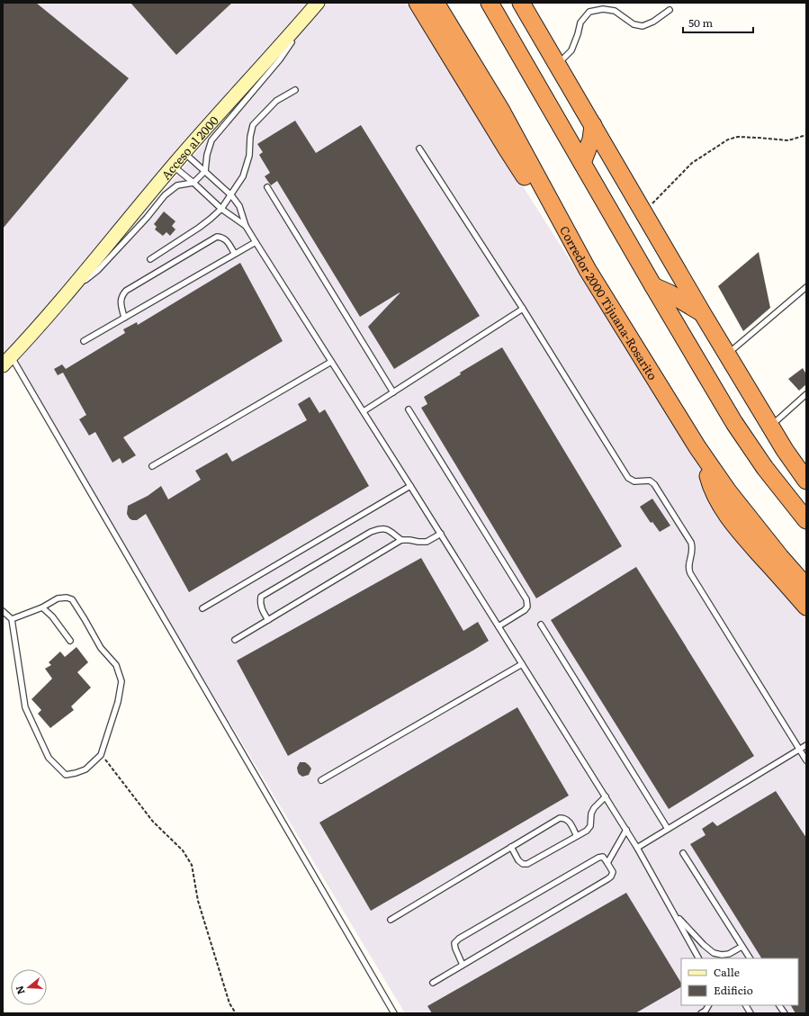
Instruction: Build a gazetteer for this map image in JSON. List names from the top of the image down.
{
  "streets": {
    "highway": ["Corredor 2000 Tijuana-Rosarito"],
    "street": ["Acceso al 2000"]
  },
  "legend": ["Calle", "Edificio"],
  "scale_bar": "50 m",
  "north": "left"
}
